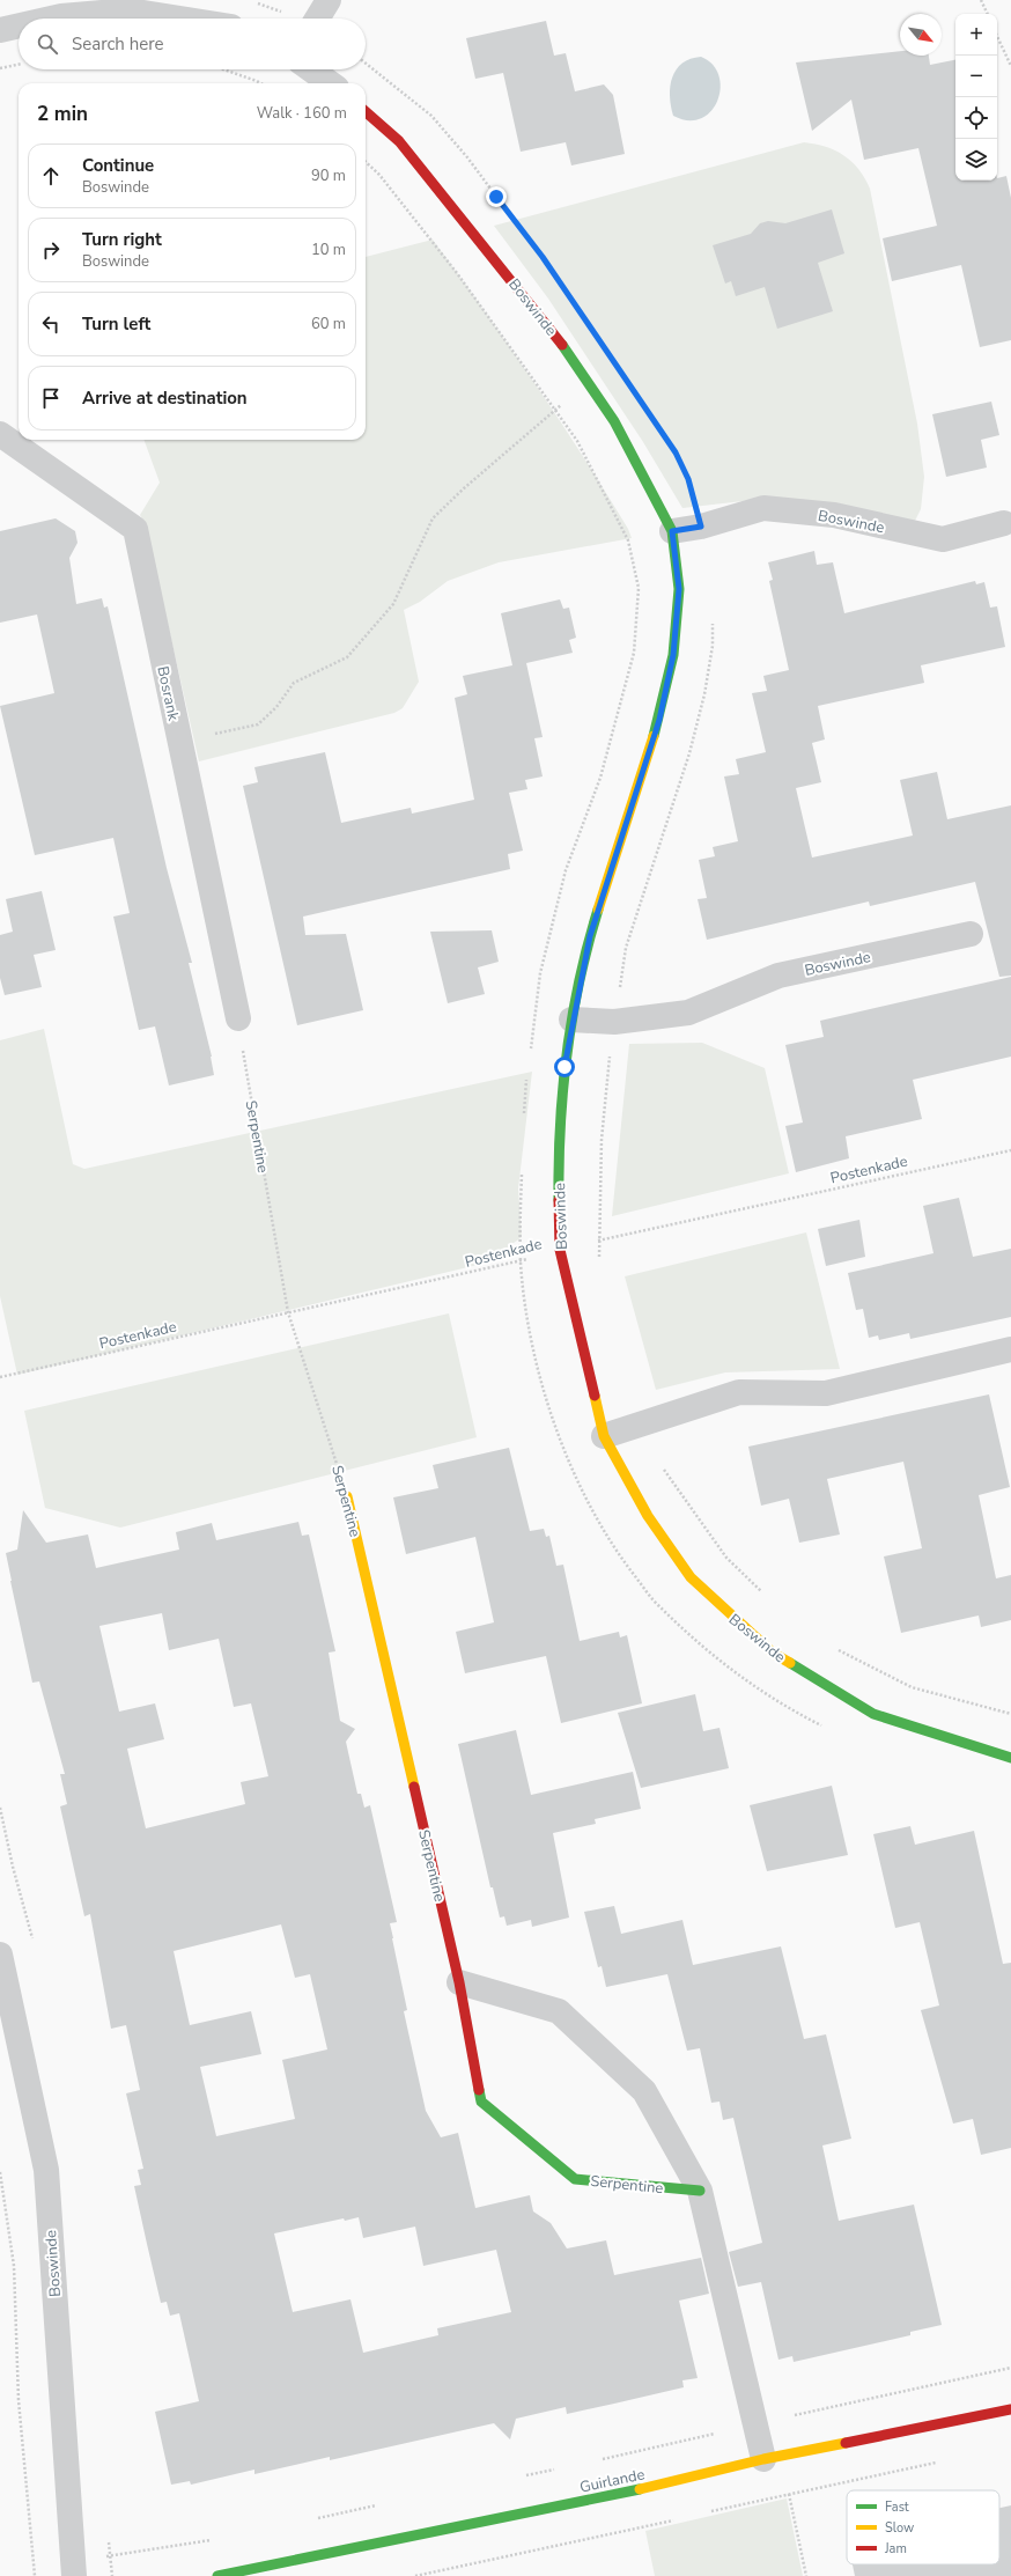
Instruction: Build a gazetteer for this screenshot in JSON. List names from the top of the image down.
{
  "streets": {
    "street": [
      "Boswinde",
      "Bosrank",
      "Serpentine",
      "Guirlande"
    ],
    "path": ["Postenkade"]
  },
  "crossings": [
    ["Boswinde", "Postenkade"],
    ["Bosrank", "Serpentine"],
    ["Serpentine", "Postenkade"]
  ],
  "legend": ["Fast", "Slow", "Jam"],
  "north": "bottom right",
  "page": {
    "map_buttons": ["+", "−"],
    "search": "Search here",
    "heading": ["2 min", "Walk · 160 m"],
    "list": [
      ["Continue", "Boswinde", "90 m"],
      ["Turn right", "Boswinde", "10 m"],
      ["Turn left", "60 m"],
      "Arrive at destination"
    ]
  }
}
